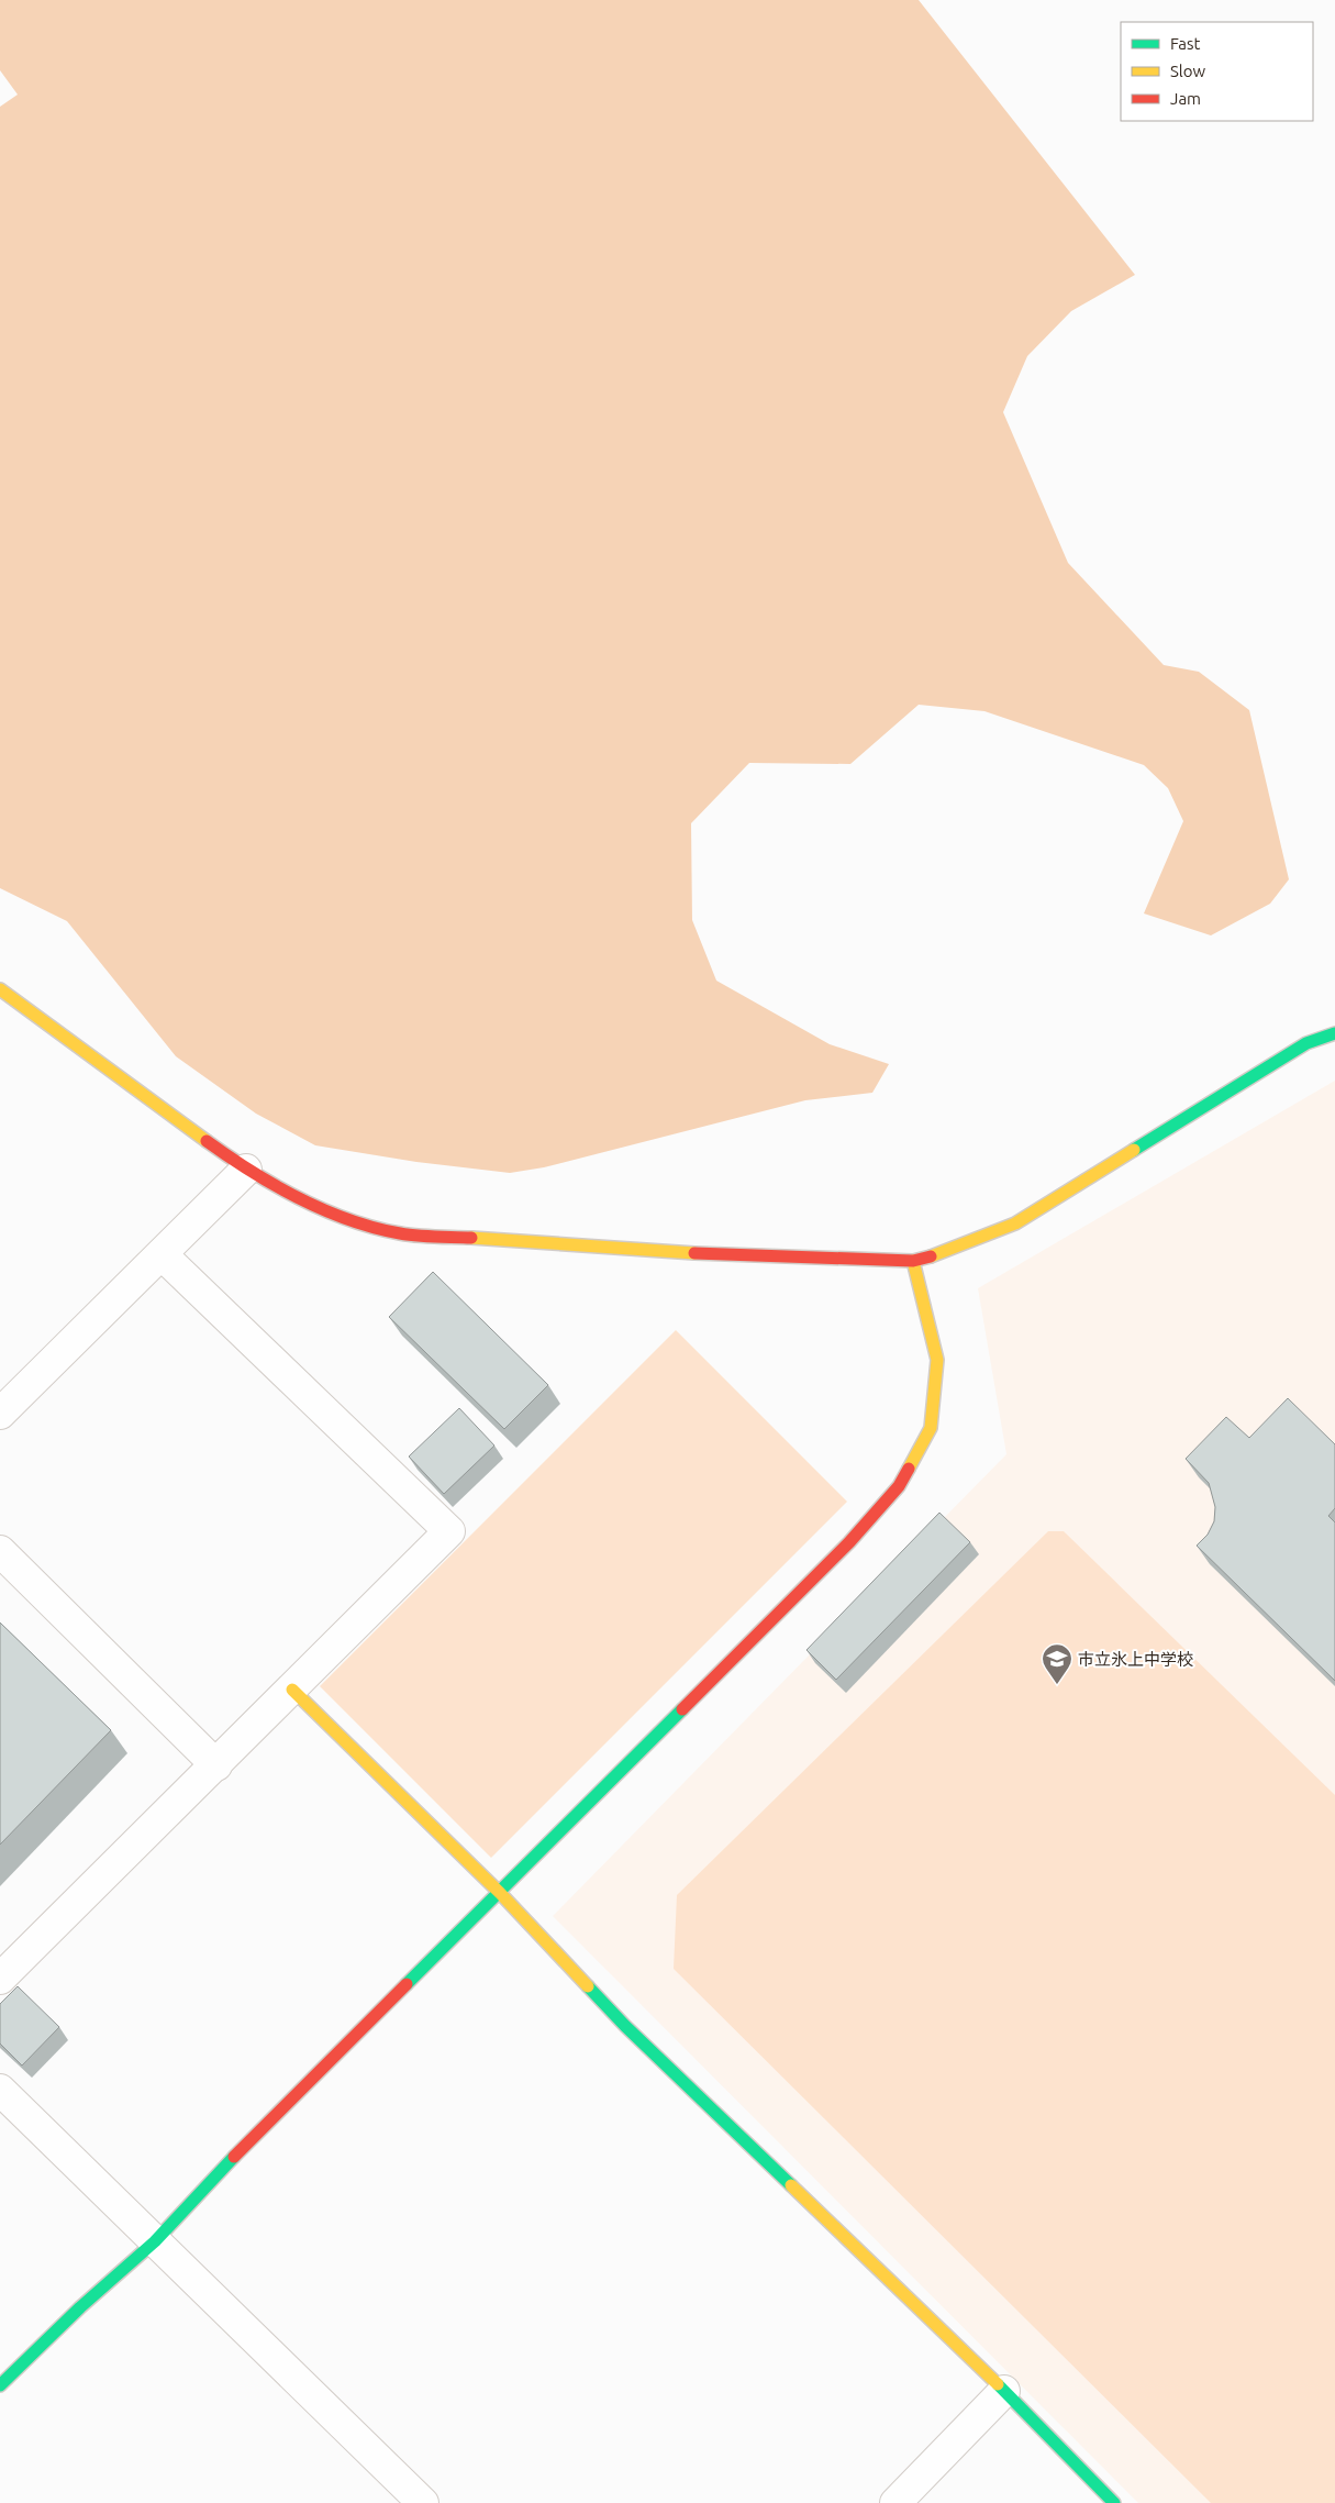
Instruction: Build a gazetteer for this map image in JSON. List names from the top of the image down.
{
  "places": {
    "school or university": ["市立氷上中学校"]
  },
  "legend": ["Fast", "Slow", "Jam"]
}
